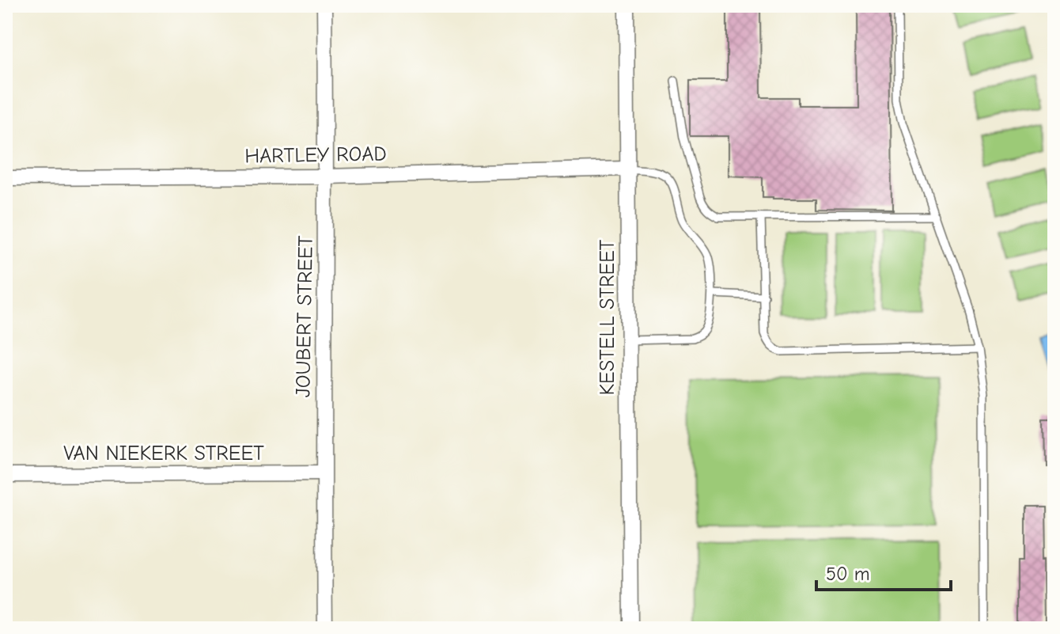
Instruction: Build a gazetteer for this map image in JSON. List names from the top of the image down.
{
  "streets": {
    "street": [
      "HARTLEY ROAD",
      "JOUBERT STREET",
      "KESTELL STREET",
      "VAN NIEKERK STREET"
    ]
  },
  "crossings": [
    ["HARTLEY ROAD", "JOUBERT STREET"],
    ["HARTLEY ROAD", "KESTELL STREET"],
    ["JOUBERT STREET", "VAN NIEKERK STREET"]
  ],
  "scale_bar": "50 m"
}
